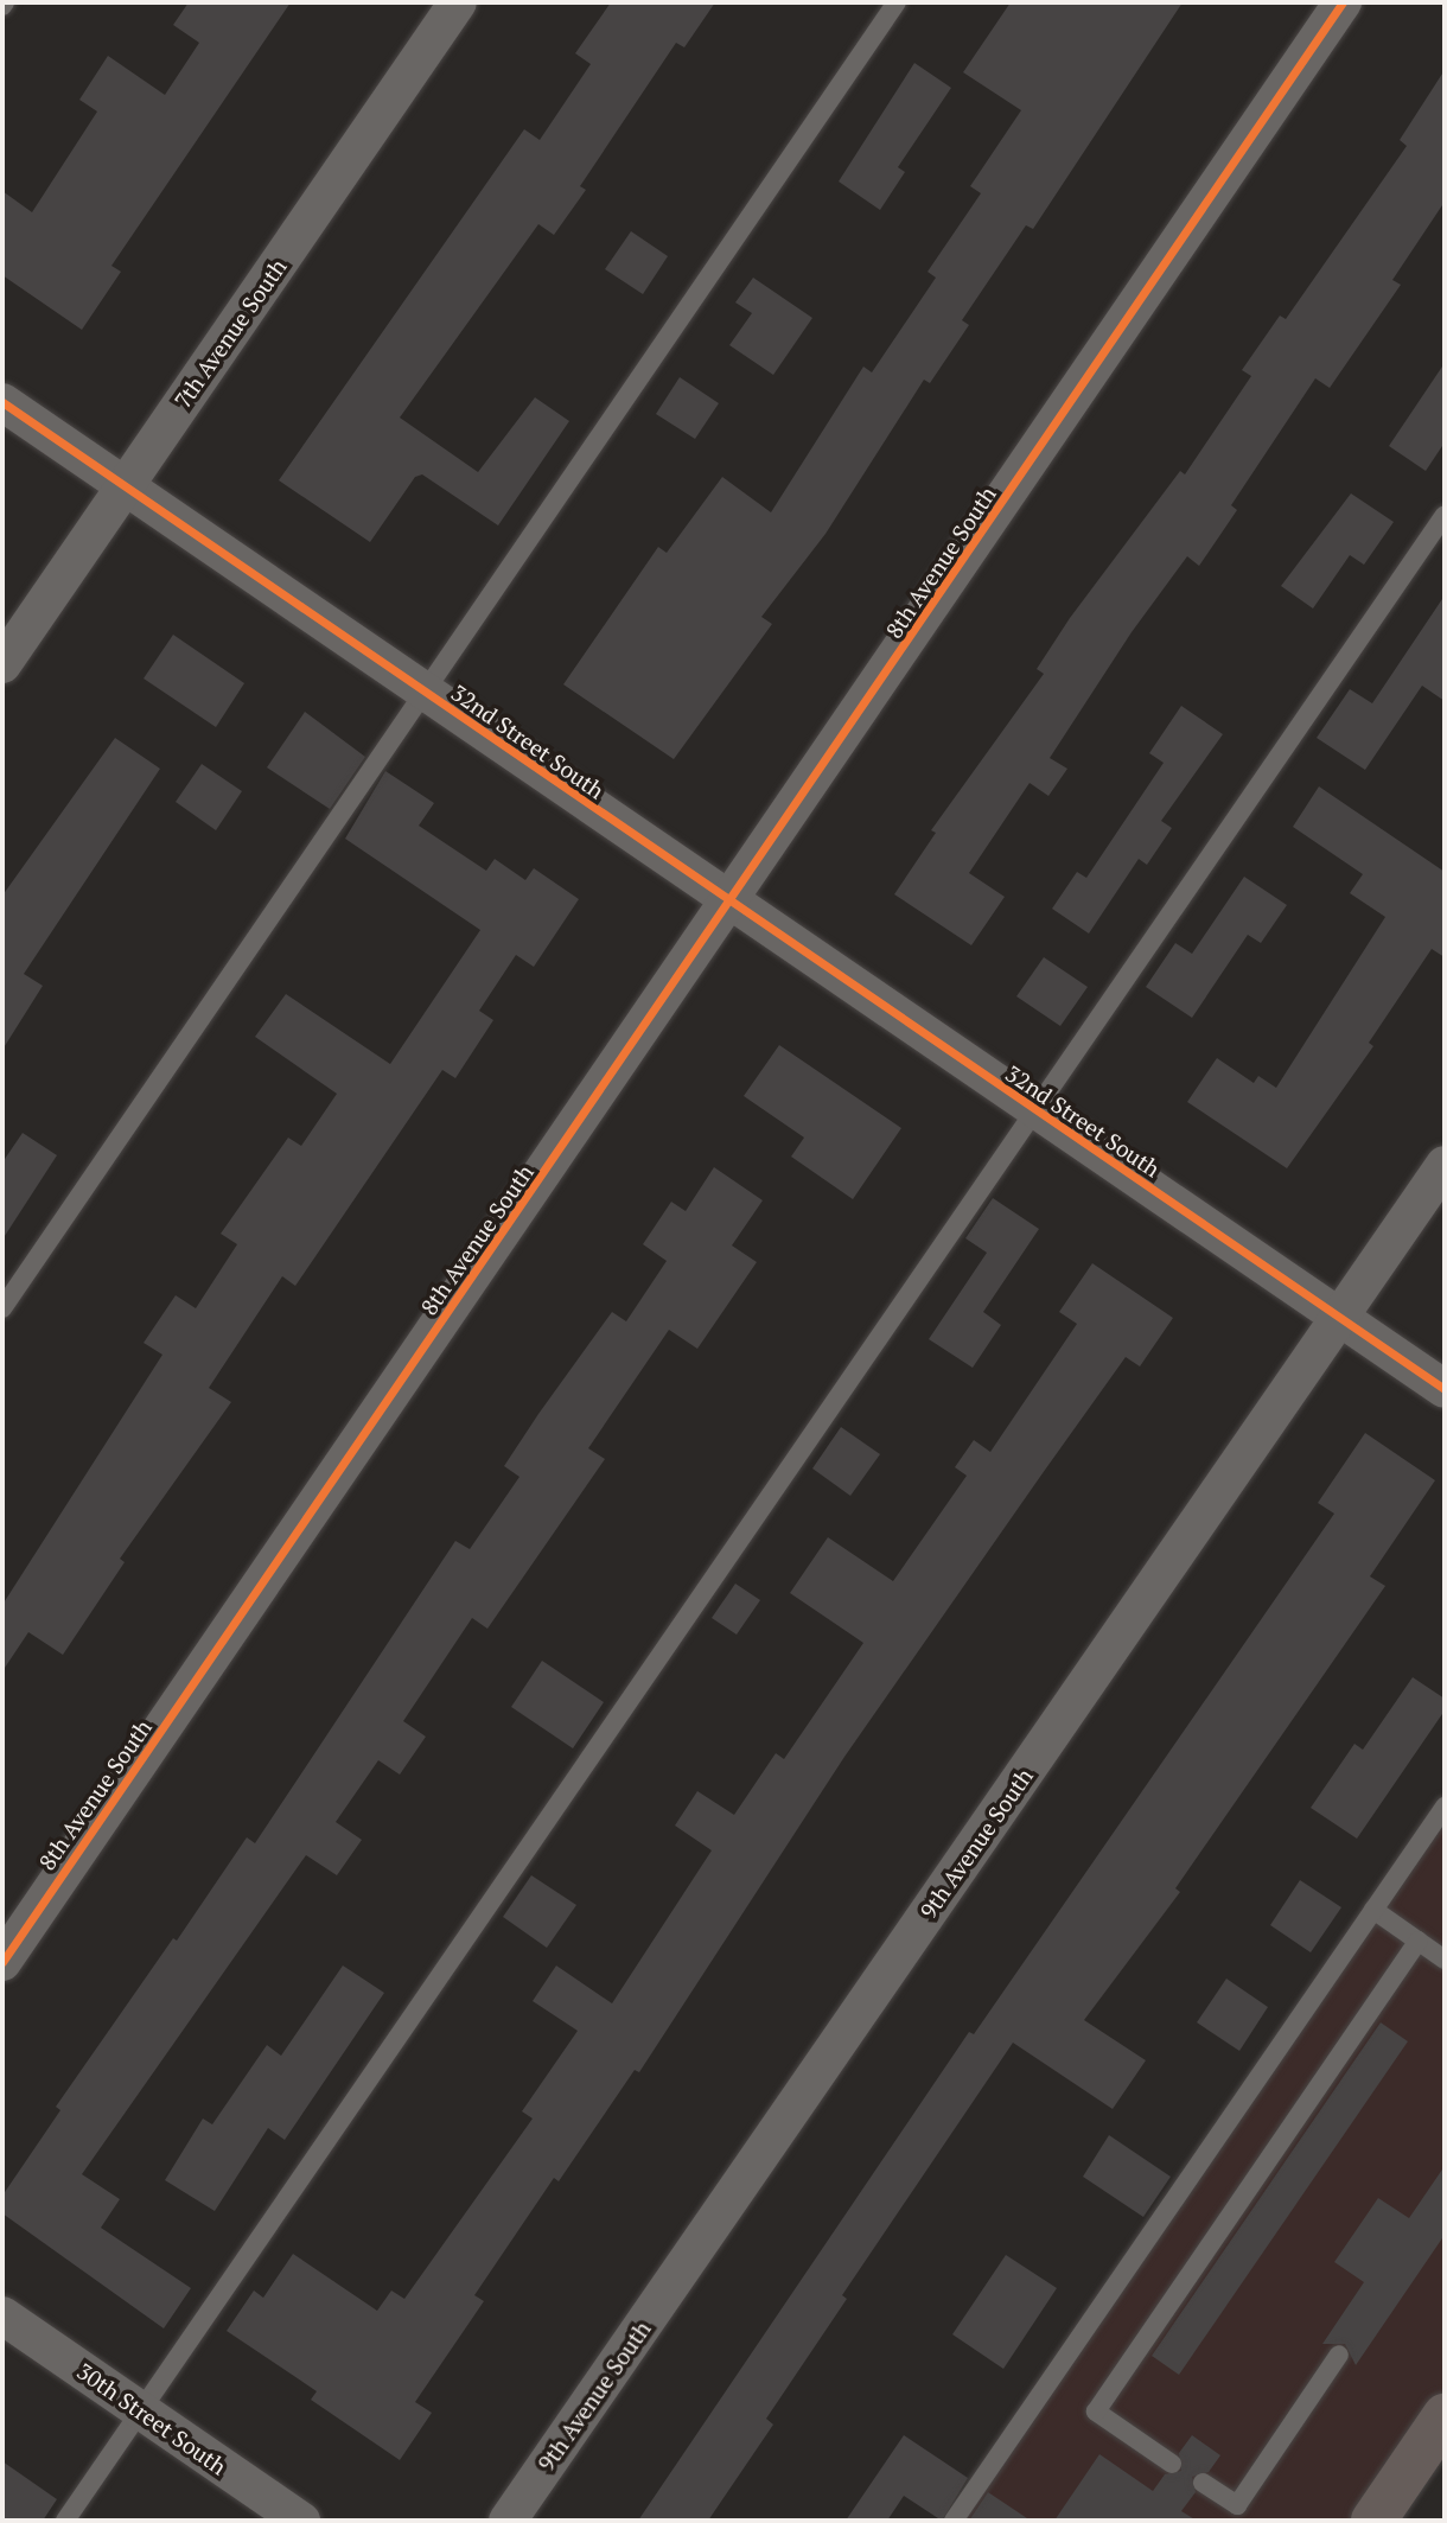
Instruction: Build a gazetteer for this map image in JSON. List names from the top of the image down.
{
  "streets": {
    "street": [
      "7th Avenue South",
      "8th Avenue South",
      "32nd Street South",
      "9th Avenue South",
      "30th Street South"
    ]
  },
  "crossings": [
    ["7th Avenue South", "32nd Street South"],
    ["8th Avenue South", "32nd Street South"],
    ["32nd Street South", "9th Avenue South"]
  ]
}
